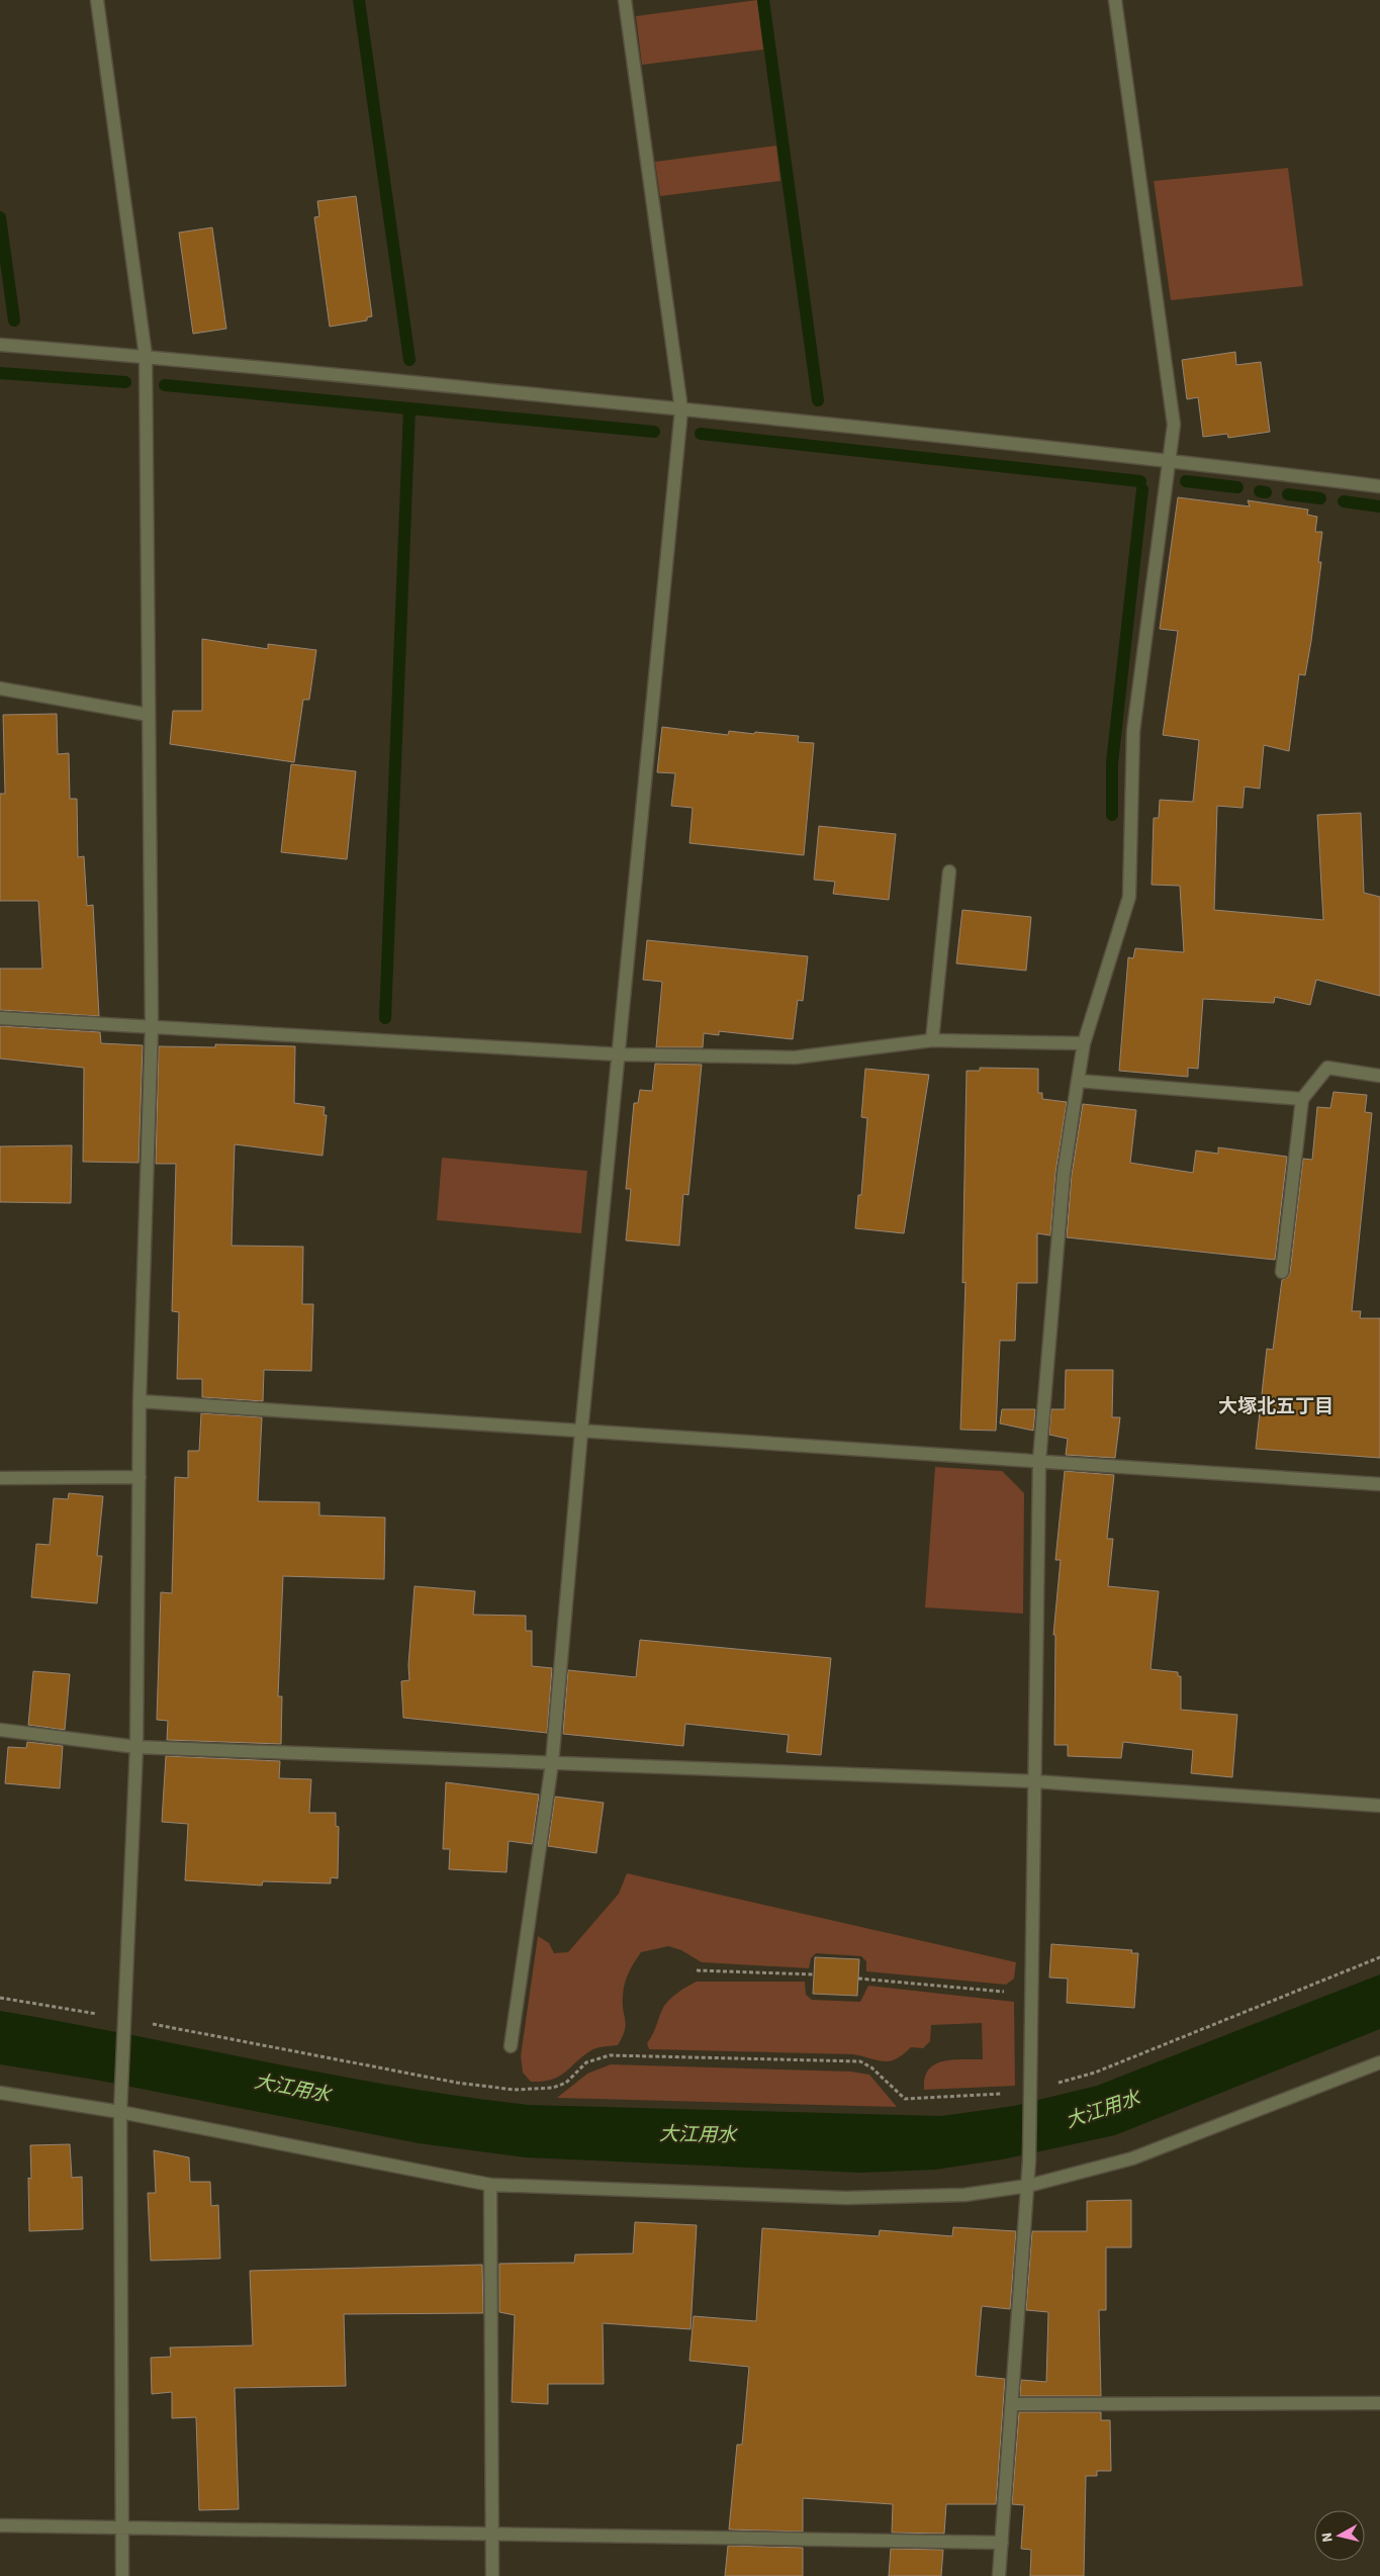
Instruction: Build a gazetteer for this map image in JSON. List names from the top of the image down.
{
  "districts": ["大塚北五丁目"],
  "water": ["大江用水"],
  "north": "left"
}
